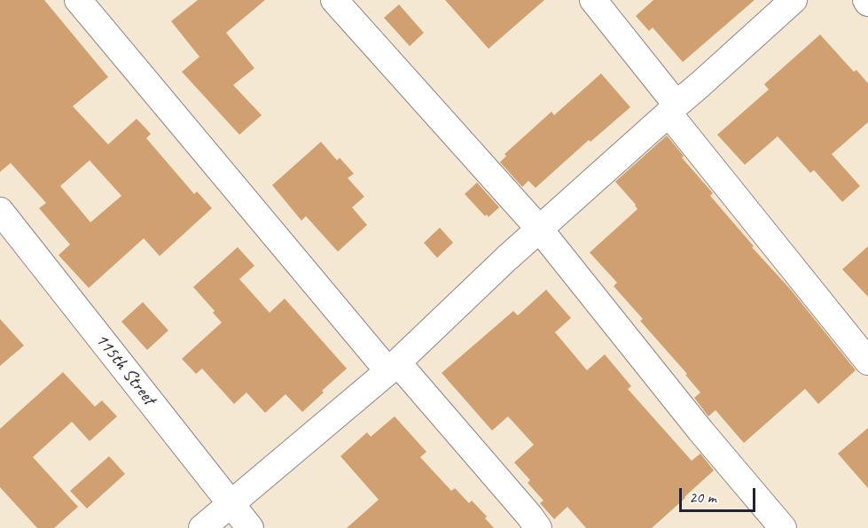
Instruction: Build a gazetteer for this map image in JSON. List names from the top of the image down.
{
  "streets": {
    "street": ["115th Street"]
  },
  "scale_bar": "20 m"
}
